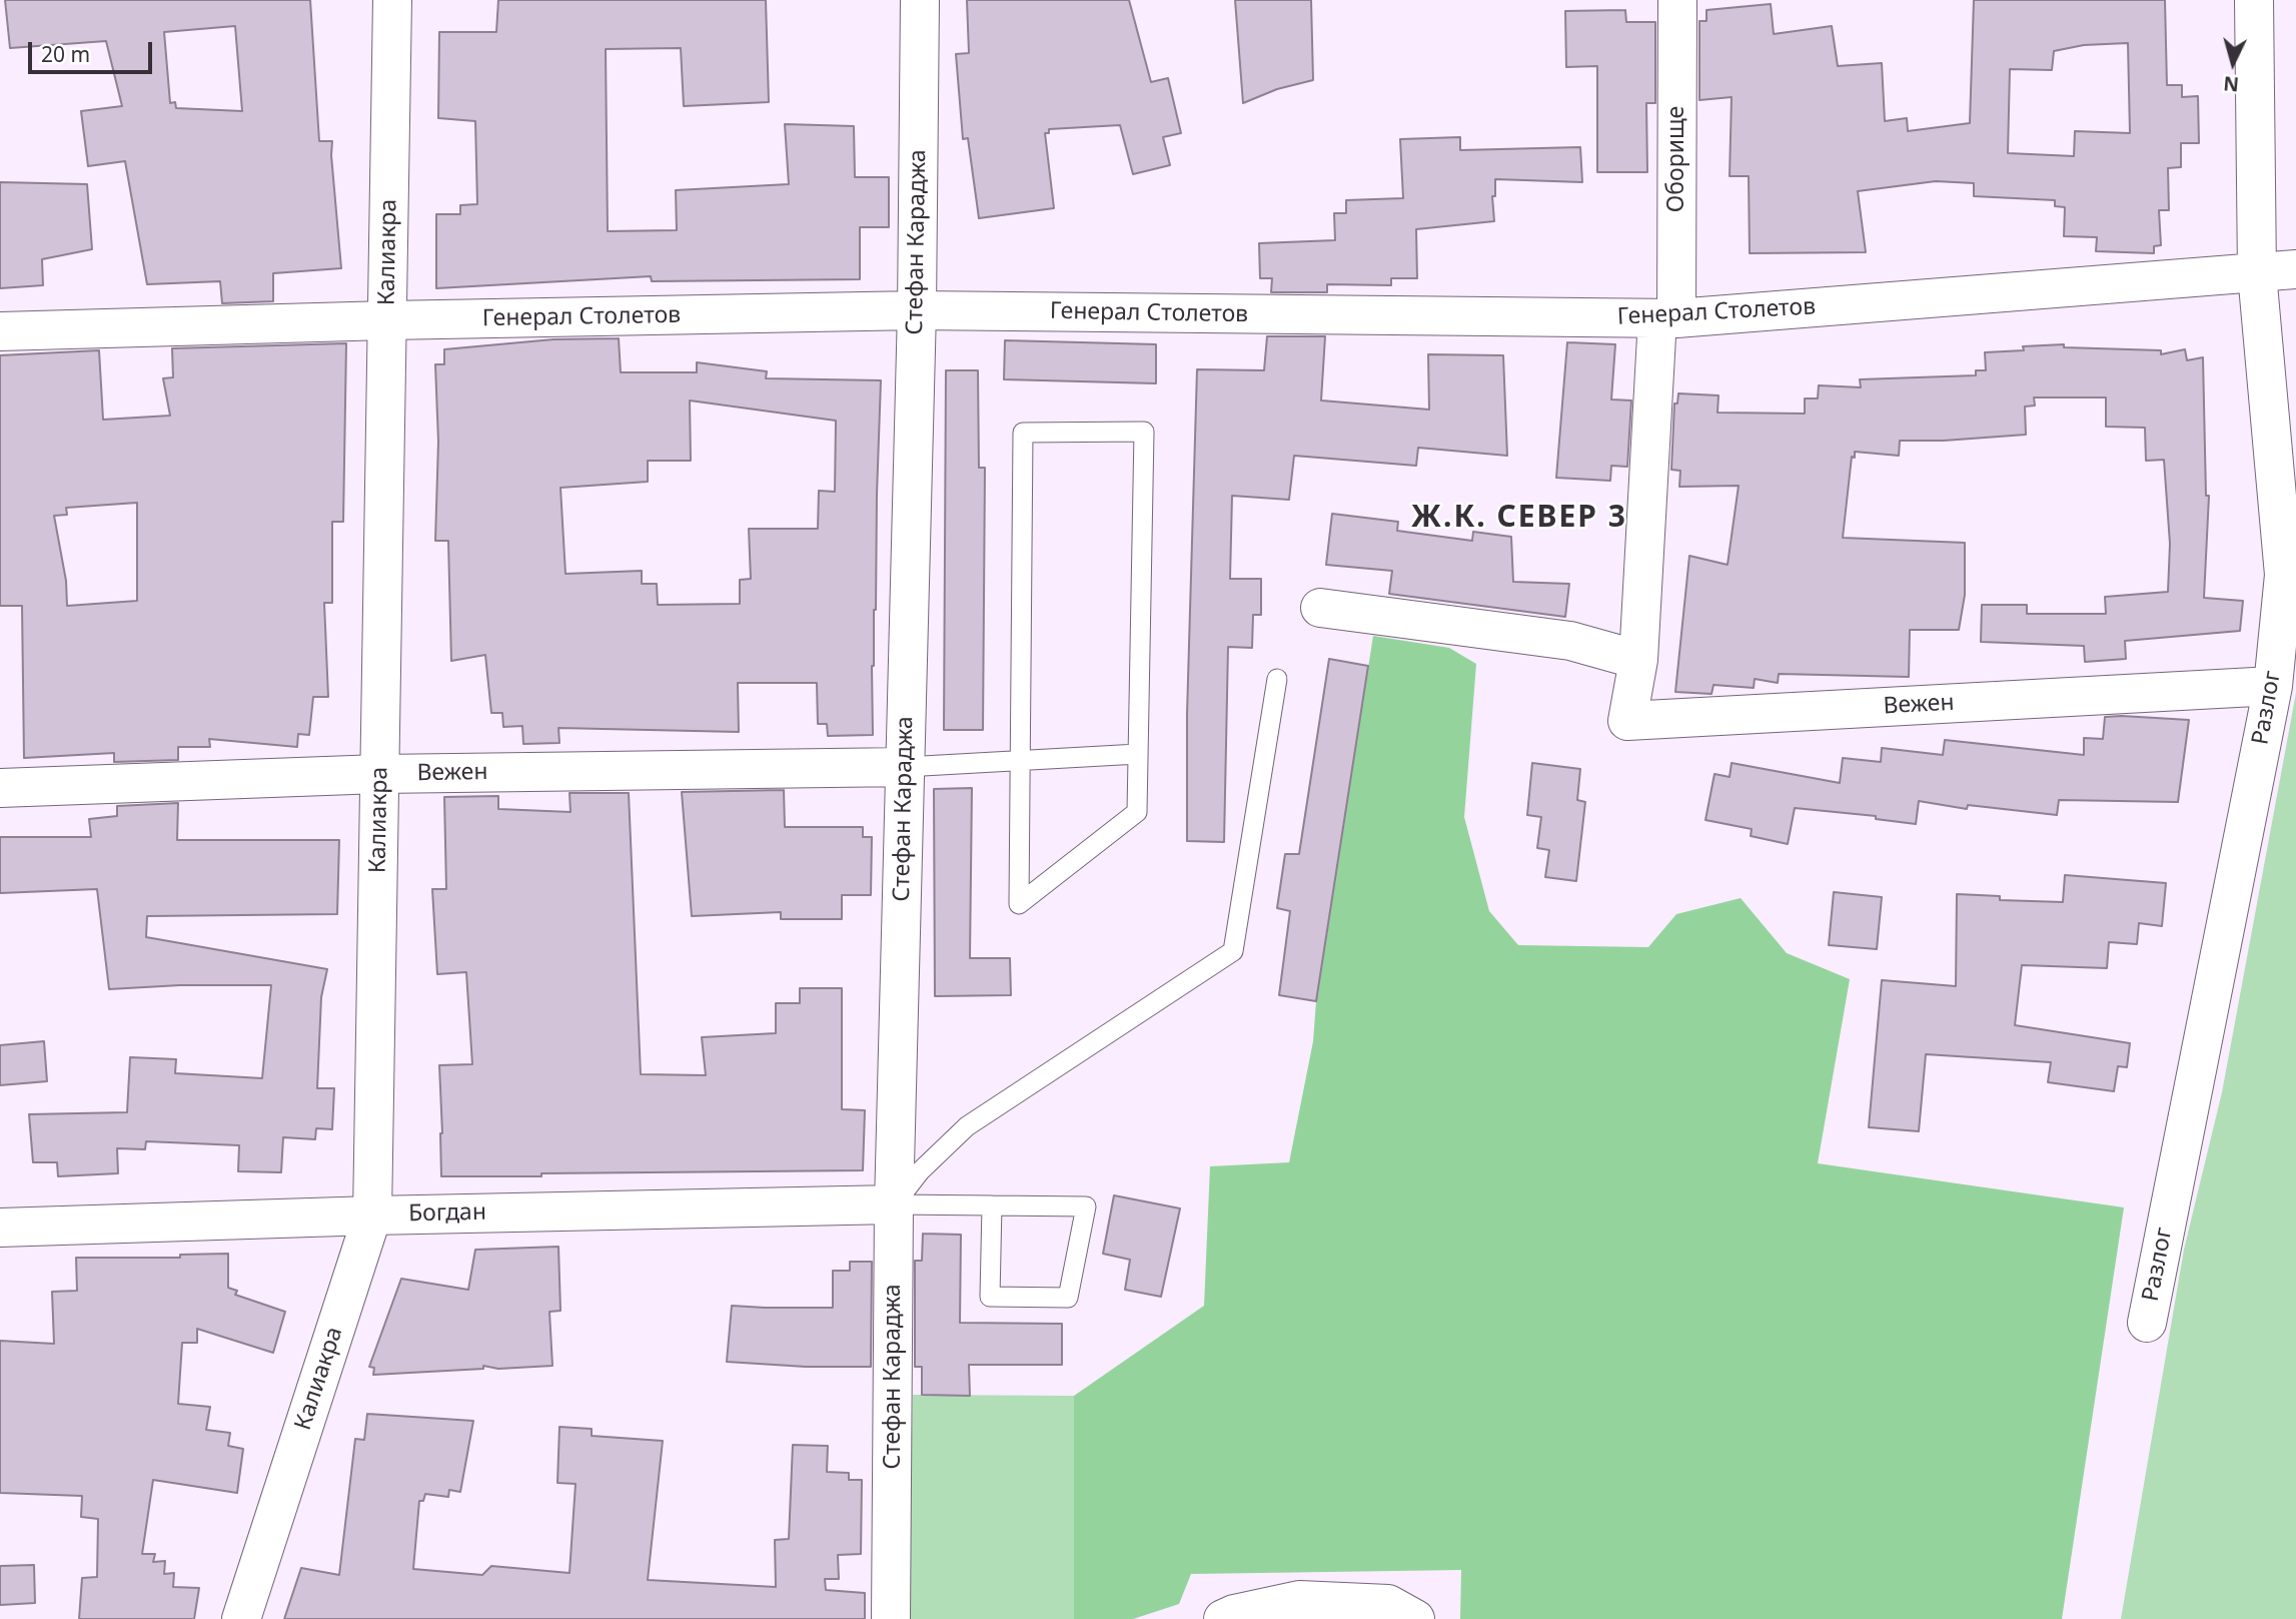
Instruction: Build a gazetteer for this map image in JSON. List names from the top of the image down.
{
  "streets": {
    "street": [
      "Оборище",
      "Стефан Караджа",
      "Калиакра",
      "Генерал Столетов",
      "Вежен",
      "Разлог",
      "Богдан"
    ]
  },
  "crossings": [
    ["Оборище", "Генерал Столетов"],
    ["Оборище", "Вежен"],
    ["Стефан Караджа", "Генерал Столетов"],
    ["Стефан Караджа", "Вежен"],
    ["Стефан Караджа", "Богдан"],
    ["Калиакра", "Генерал Столетов"],
    ["Калиакра", "Вежен"],
    ["Калиакра", "Богдан"],
    ["Генерал Столетов", "Вежен"],
    ["Генерал Столетов", "Разлог"],
    ["Вежен", "Разлог"]
  ],
  "districts": ["Ж.К. СЕВЕР 3"],
  "scale_bar": "20 m",
  "north": "bottom"
}
